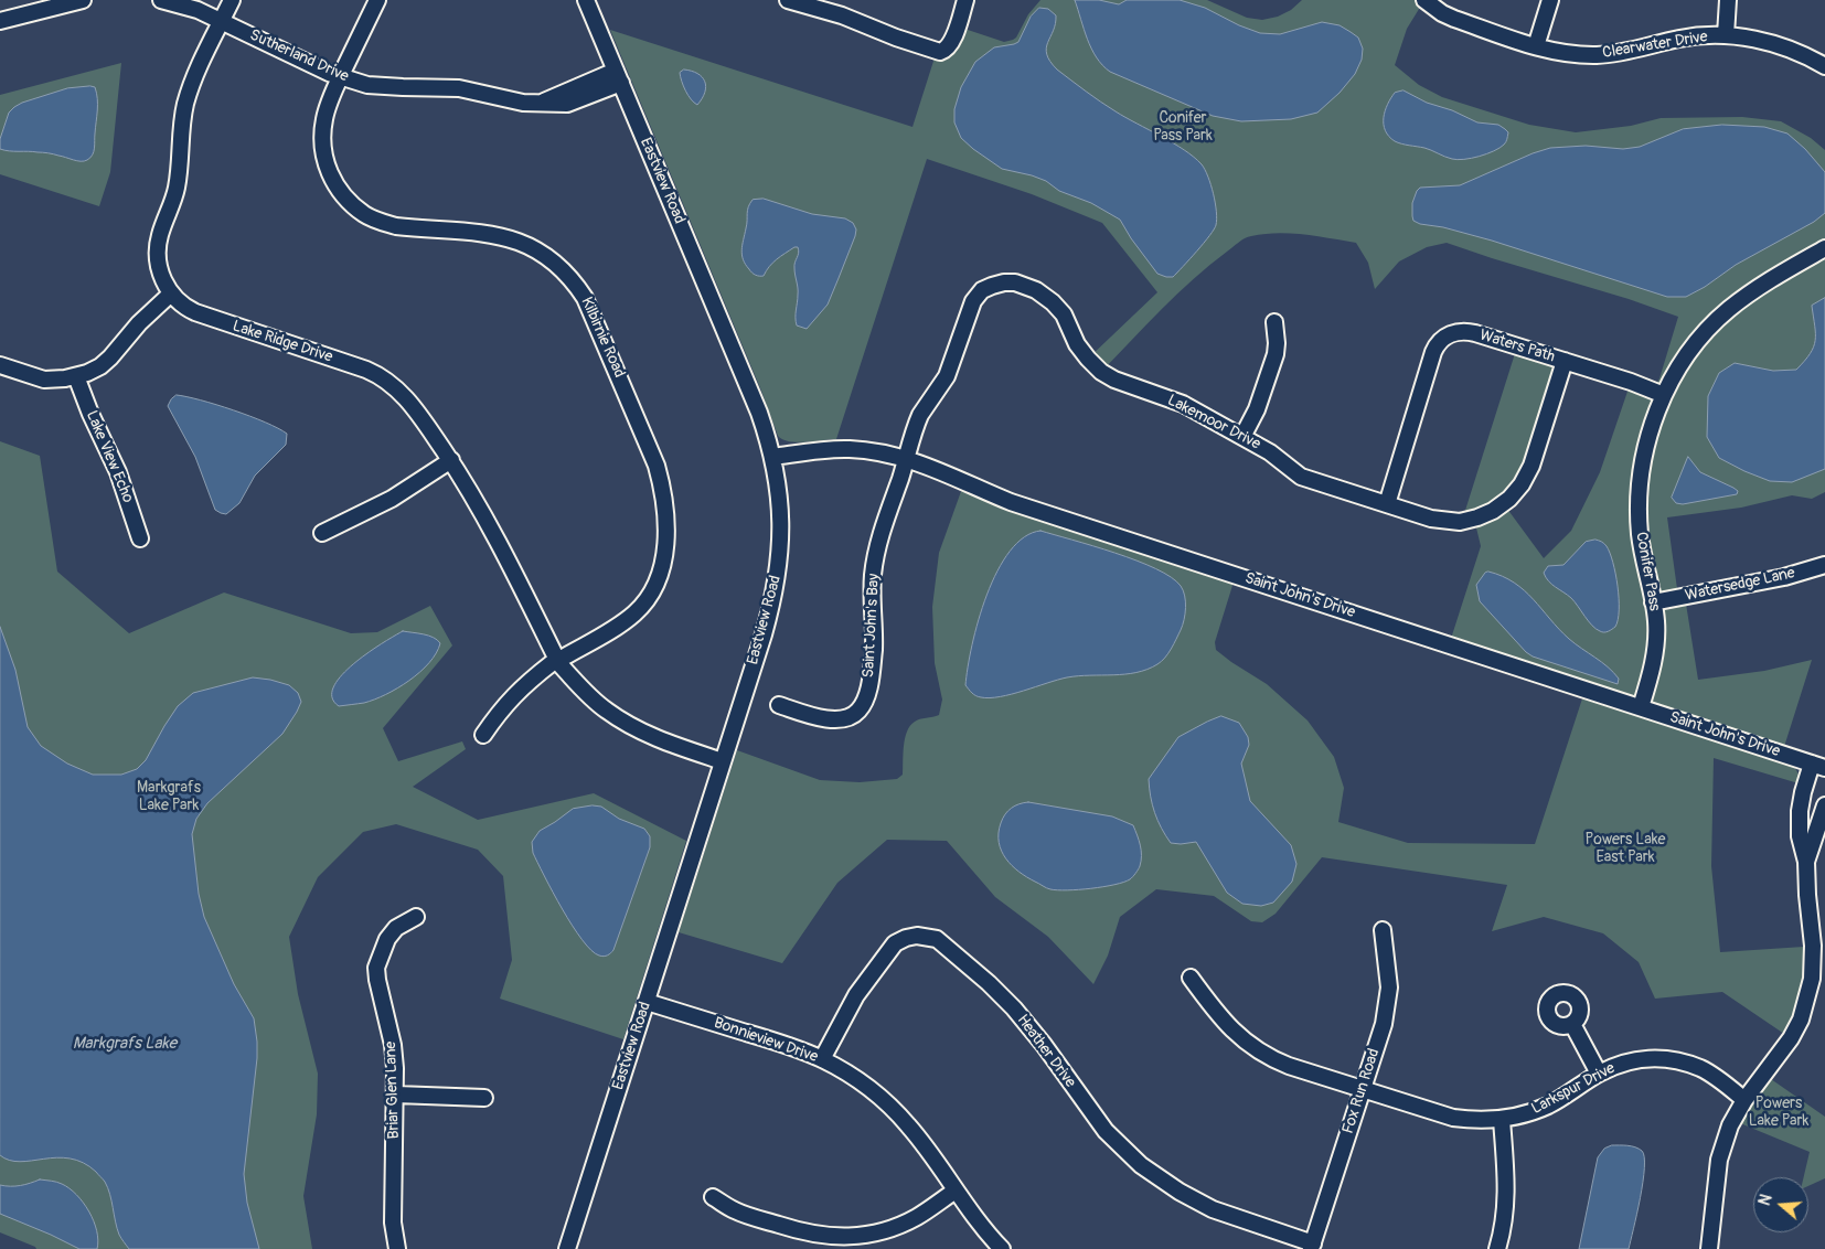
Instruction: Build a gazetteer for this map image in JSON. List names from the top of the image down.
{
  "streets": {
    "street": [
      "Clearwater Drive",
      "Sutherland Drive",
      "Eastview Road",
      "Kilbirnie Road",
      "Lake Ridge Drive",
      "Waters Path",
      "Lakemoor Drive",
      "Lake View Echo",
      "Conifer Pass",
      "Watersedge Lane",
      "Saint John's Drive",
      "Saint John's Bay",
      "Bonnieview Drive",
      "Heather Drive",
      "Larkspur Drive",
      "Briar Glen Lane",
      "Fox Run Road"
    ]
  },
  "crossings": [
    ["Sutherland Drive", "Eastview Road"],
    ["Sutherland Drive", "Kilbirnie Road"],
    ["Sutherland Drive", "Lake Ridge Drive"],
    ["Eastview Road", "Lake Ridge Drive"],
    ["Eastview Road", "Saint John's Drive"],
    ["Eastview Road", "Bonnieview Drive"],
    ["Kilbirnie Road", "Lake Ridge Drive"],
    ["Waters Path", "Lakemoor Drive"],
    ["Waters Path", "Conifer Pass"],
    ["Lakemoor Drive", "Saint John's Drive"],
    ["Lakemoor Drive", "Saint John's Bay"],
    ["Conifer Pass", "Watersedge Lane"],
    ["Conifer Pass", "Saint John's Drive"],
    ["Saint John's Drive", "Saint John's Bay"],
    ["Bonnieview Drive", "Heather Drive"],
    ["Heather Drive", "Fox Run Road"],
    ["Larkspur Drive", "Fox Run Road"]
  ],
  "water": ["Markgrafs Lake"],
  "parks": [
    "Conifer Pass Park",
    "Markgrafs Lake Park",
    "Powers Lake East Park",
    "Powers Lake Park"
  ],
  "north": "left"
}
